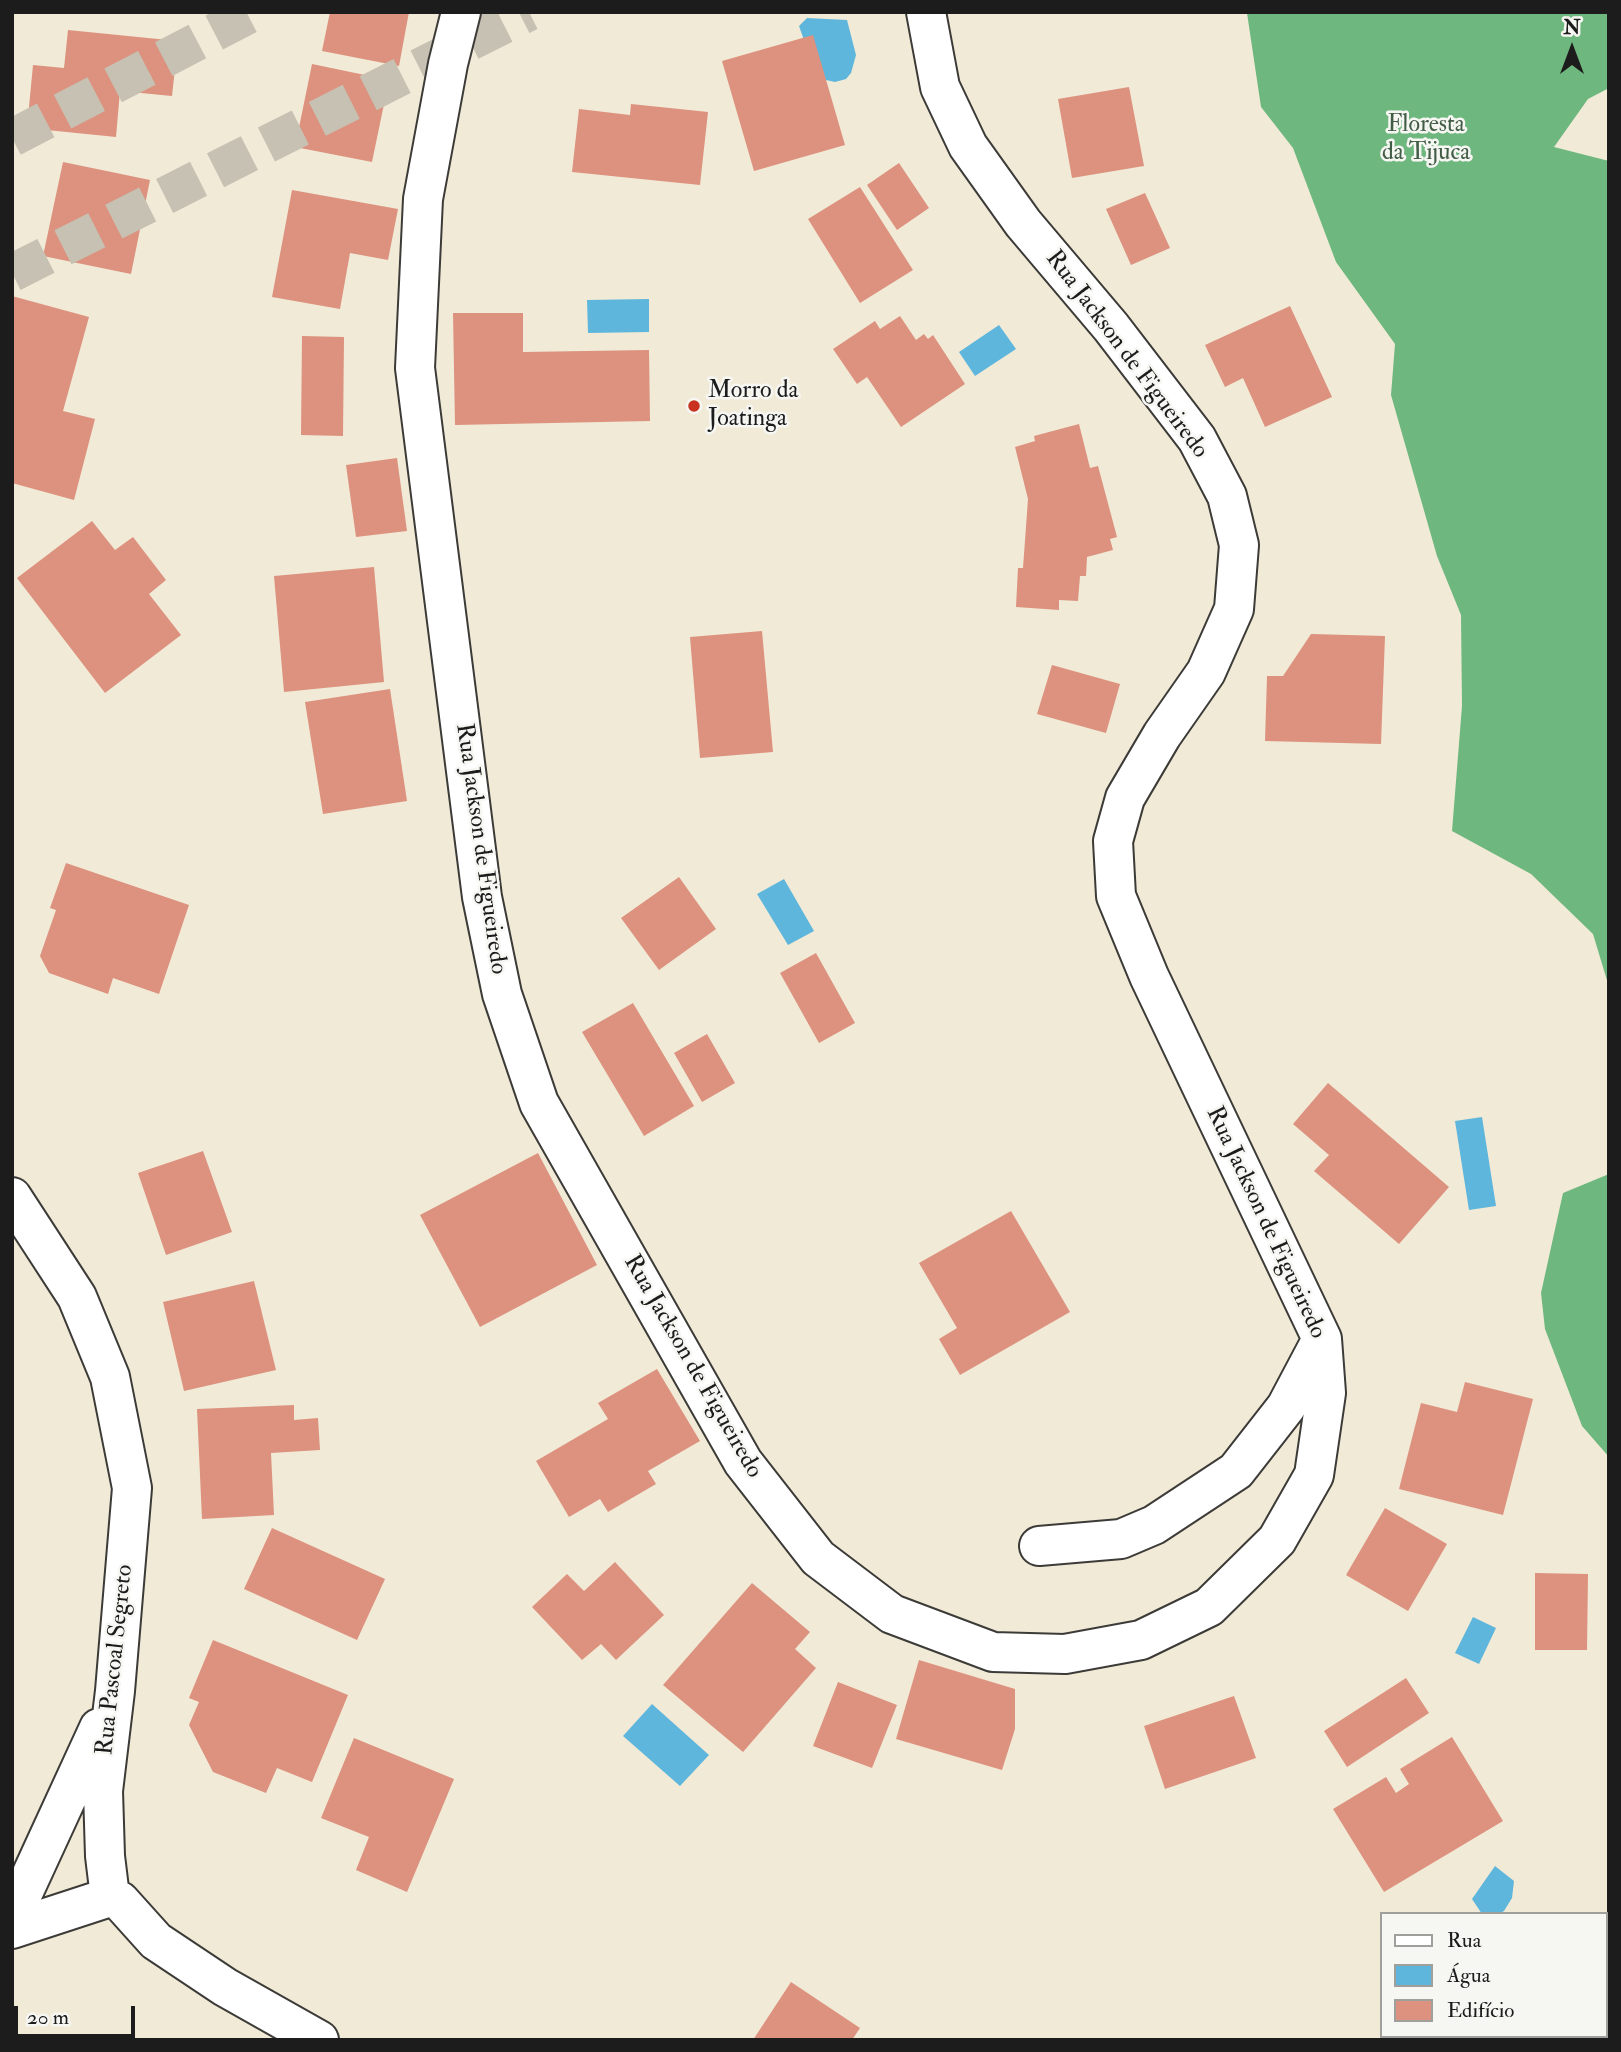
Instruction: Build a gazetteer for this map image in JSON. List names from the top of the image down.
{
  "streets": {
    "street": ["Rua Jackson de Figueiredo", "Rua Pascoal Segreto"]
  },
  "parks": ["Floresta da Tijuca"],
  "places": ["Morro da Joatinga"],
  "legend": ["Rua", "Água", "Edifício"],
  "scale_bar": "20 m",
  "north": "top"
}
